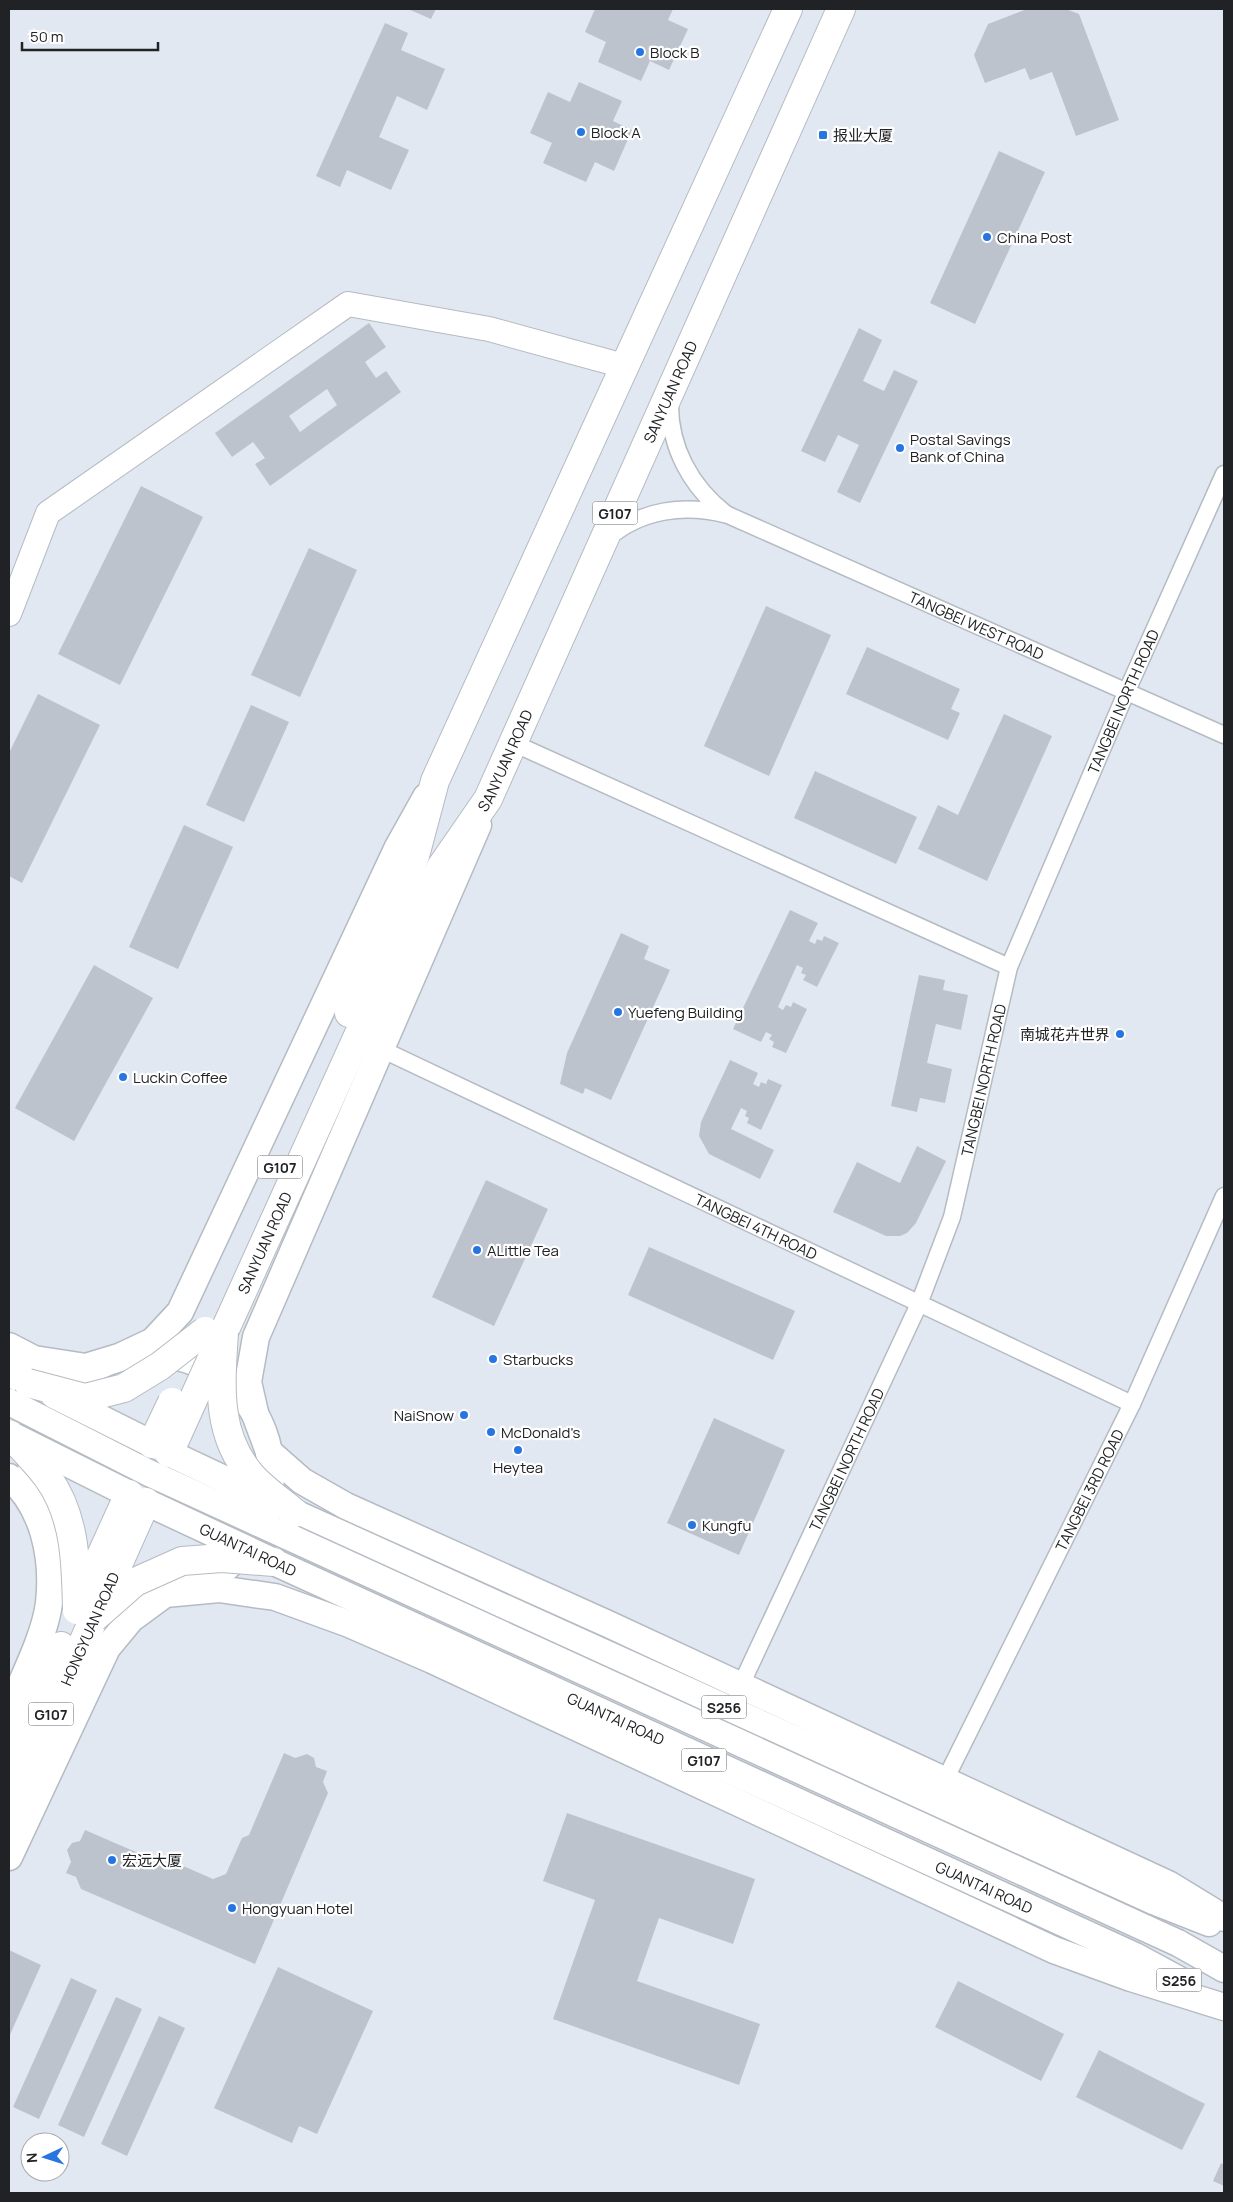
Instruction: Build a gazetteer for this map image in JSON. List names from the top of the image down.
{
  "streets": {
    "highway": ["SANYUAN ROAD", "G107", "HONGYUAN ROAD"],
    "main road": ["GUANTAI ROAD", "S256"],
    "street": [
      "TANGBEI WEST ROAD",
      "TANGBEI NORTH ROAD",
      "TANGBEI 4TH ROAD",
      "TANGBEI 3RD ROAD"
    ]
  },
  "crossings": [
    ["SANYUAN ROAD", "GUANTAI ROAD"],
    ["SANYUAN ROAD", "HONGYUAN ROAD"],
    ["TANGBEI WEST ROAD", "TANGBEI NORTH ROAD"],
    ["TANGBEI NORTH ROAD", "TANGBEI 4TH ROAD"],
    ["TANGBEI 4TH ROAD", "TANGBEI 3RD ROAD"],
    ["GUANTAI ROAD", "HONGYUAN ROAD"]
  ],
  "places": {
    "other": [
      "Block B",
      "Block A",
      "China Post",
      "Postal Savings Bank of China",
      "Yuefeng Building",
      "南城花卉世界",
      "Luckin Coffee",
      "ALittle Tea",
      "Starbucks",
      "NaiSnow",
      "McDonald's",
      "Heytea",
      "Kungfu",
      "宏远大厦",
      "Hongyuan Hotel"
    ],
    "transit": ["报业大厦"]
  },
  "scale_bar": "50 m",
  "north": "left"
}
